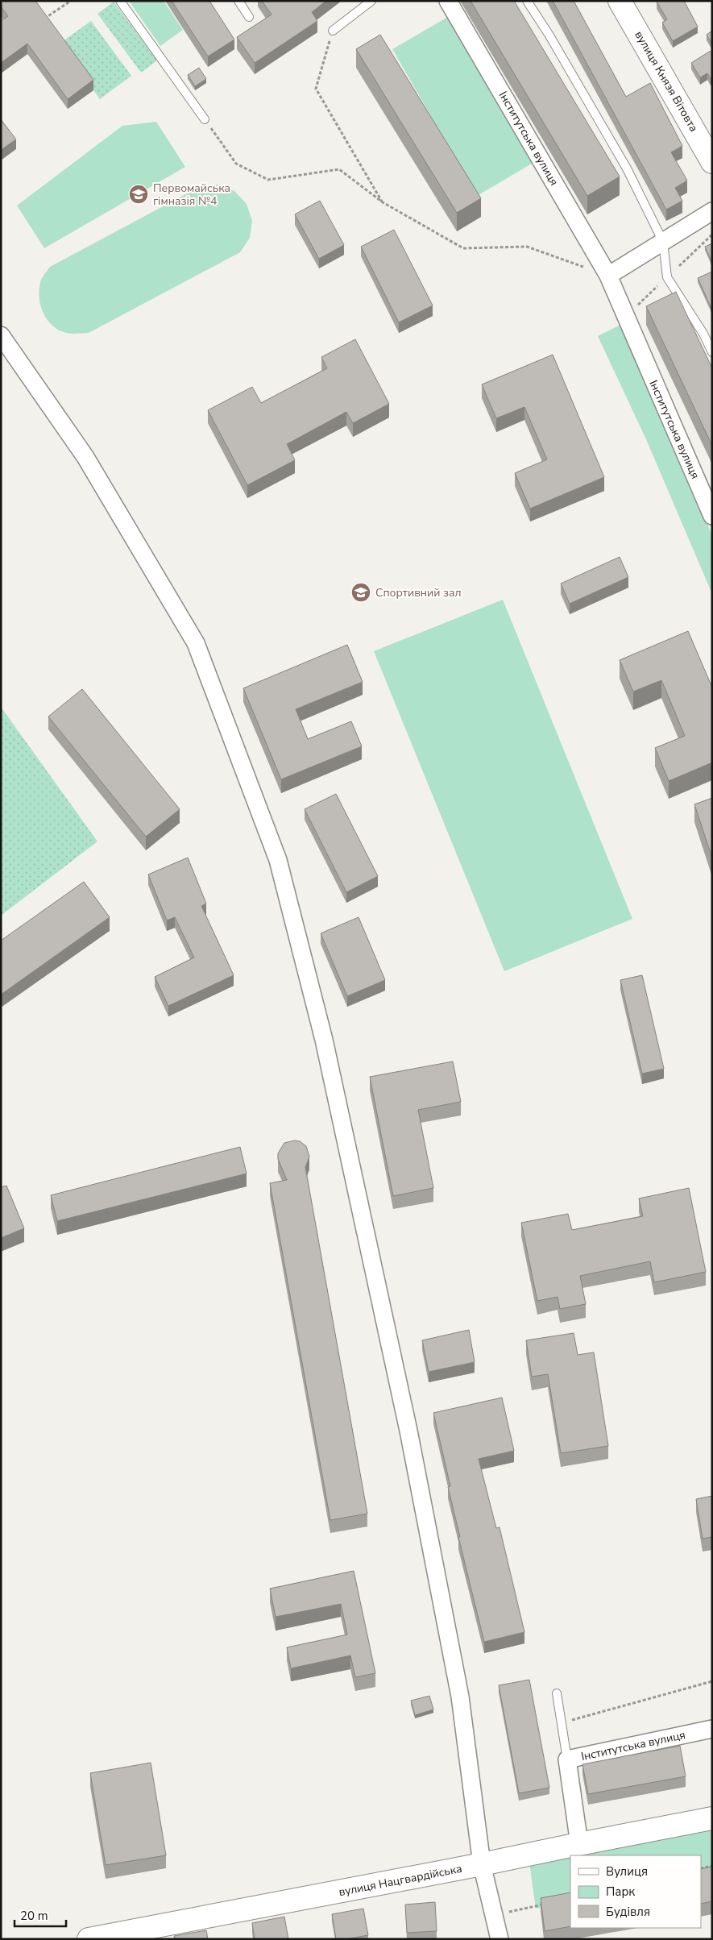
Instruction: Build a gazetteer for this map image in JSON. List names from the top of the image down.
{
  "streets": {
    "street": ["вулиця Князя Вітовта", "Інститутська вулиця", "вулиця Нацгвардійська"]
  },
  "crossings": [
    ["Інститутська вулиця", "вулиця Нацгвардійська"]
  ],
  "places": {
    "school or university": ["Первомайська гімназія №4", "Спортивний зал"]
  },
  "legend": ["Вулиця", "Парк", "Будівля"],
  "scale_bar": "20 m"
}
